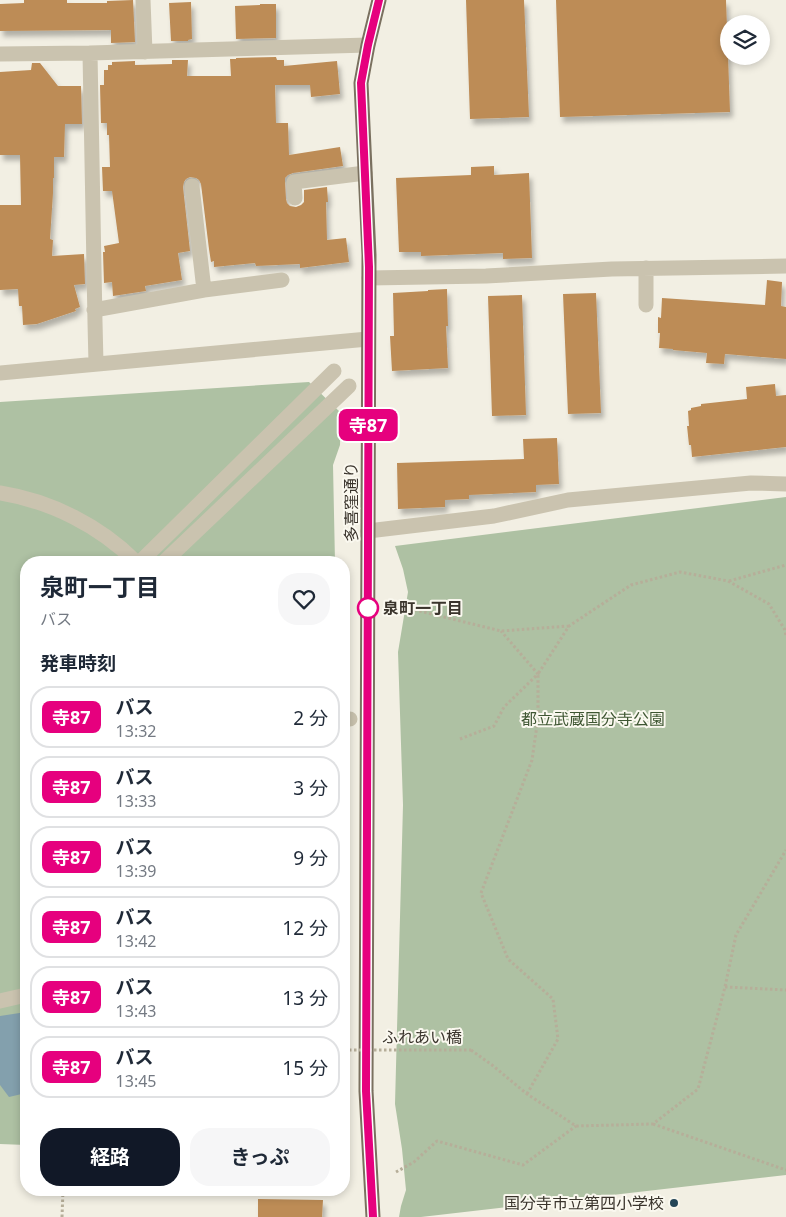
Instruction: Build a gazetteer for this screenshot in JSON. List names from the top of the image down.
{
  "streets": {
    "main road": ["多喜窪通り"],
    "path": ["ふれあい橋"]
  },
  "parks": ["都立武蔵国分寺公園"],
  "places": ["泉町一丁目", "国分寺市立第四小学校"],
  "lines": ["bus line 寺87"],
  "page": {
    "on_map": "寺87",
    "heading": [
      ["泉町一丁目", "バス"],
      "発車時刻"
    ],
    "list": [
      {
        "mark": "寺87",
        "name": "バス",
        "note": "13:32",
        "value": "2 分"
      },
      {
        "mark": "寺87",
        "name": "バス",
        "note": "13:33",
        "value": "3 分"
      },
      {
        "mark": "寺87",
        "name": "バス",
        "note": "13:39",
        "value": "9 分"
      },
      {
        "mark": "寺87",
        "name": "バス",
        "note": "13:42",
        "value": "12 分"
      },
      {
        "mark": "寺87",
        "name": "バス",
        "note": "13:43",
        "value": "13 分"
      },
      {
        "mark": "寺87",
        "name": "バス",
        "note": "13:45",
        "value": "15 分"
      }
    ],
    "buttons": ["経路", "きっぷ"]
  }
}
